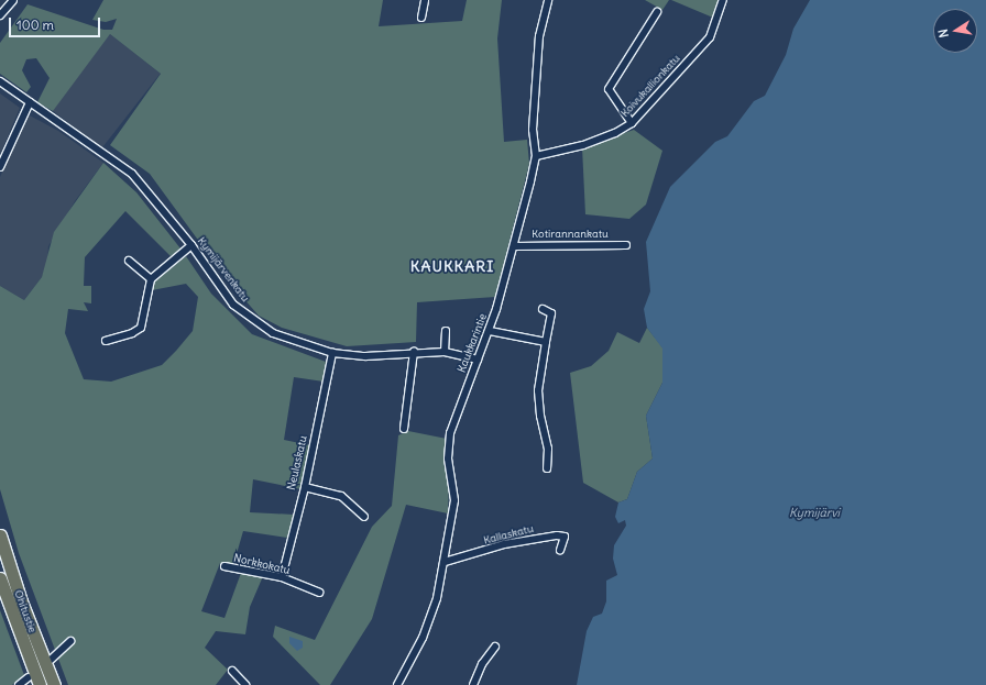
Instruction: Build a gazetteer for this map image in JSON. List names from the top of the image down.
{
  "streets": {
    "highway": ["Ohitustie"],
    "street": [
      "Koivukallionkatu",
      "Kotirannankatu",
      "Kymijärvenkatu",
      "Kaukkarintie",
      "Neulaskatu",
      "Kallaskatu",
      "Norkkokatu"
    ]
  },
  "crossings": [
    ["Koivukallionkatu", "Kaukkarintie"],
    ["Kotirannankatu", "Kaukkarintie"],
    ["Kymijärvenkatu", "Kaukkarintie"],
    ["Kymijärvenkatu", "Neulaskatu"],
    ["Kaukkarintie", "Kallaskatu"],
    ["Neulaskatu", "Norkkokatu"]
  ],
  "districts": ["KAUKKARI"],
  "water": ["Kymijärvi"],
  "scale_bar": "100 m",
  "north": "left"
}
